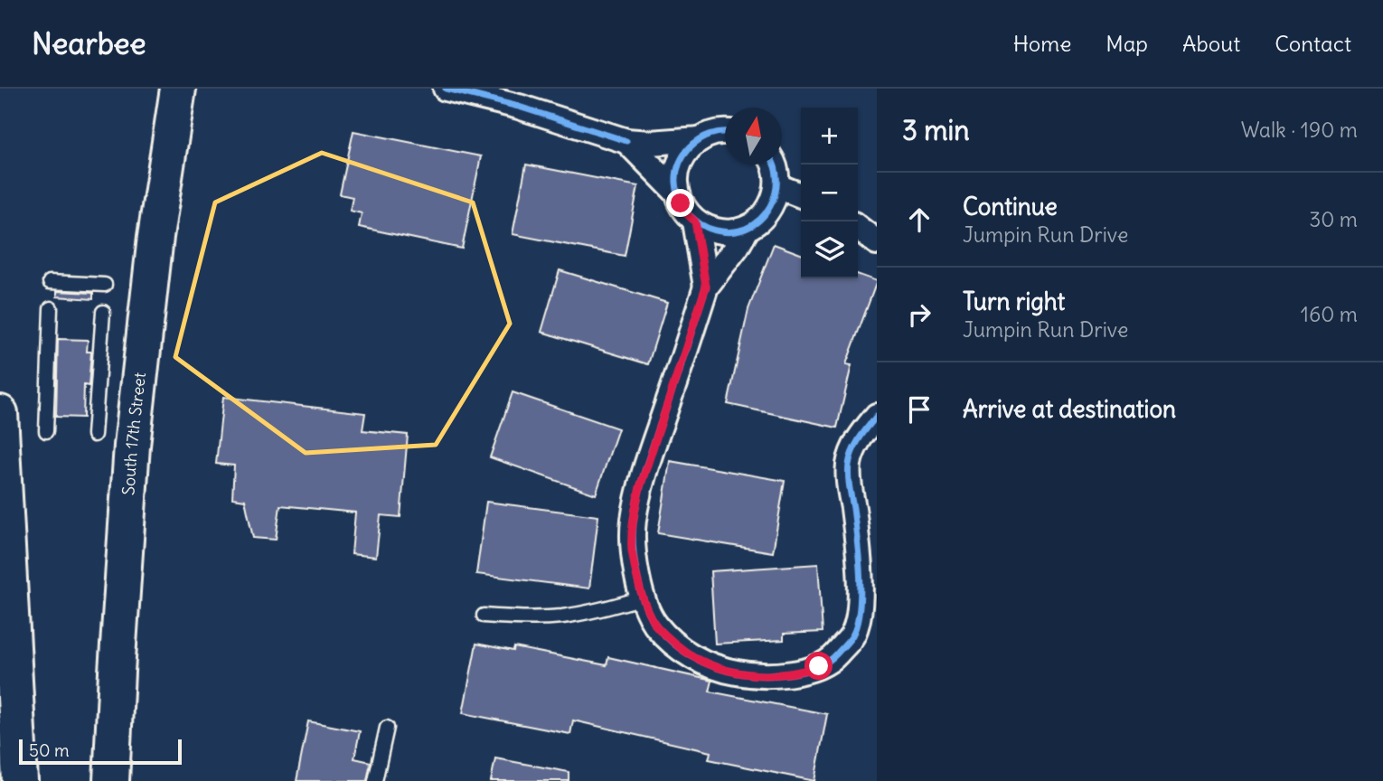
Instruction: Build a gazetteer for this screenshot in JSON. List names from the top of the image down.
{
  "streets": {
    "main road": ["South 17th Street"]
  },
  "scale_bar": "50 m",
  "north": "top",
  "page": {
    "header": "Nearbee",
    "nav": [
      "Home",
      "Map",
      "About",
      "Contact"
    ],
    "heading": ["3 min", "Walk · 190 m"],
    "map_buttons": ["+", "−"],
    "list": [
      ["Continue", "Jumpin Run Drive", "30 m"],
      ["Turn right", "Jumpin Run Drive", "160 m"],
      "Arrive at destination"
    ],
    "scale": "50 m"
  }
}
